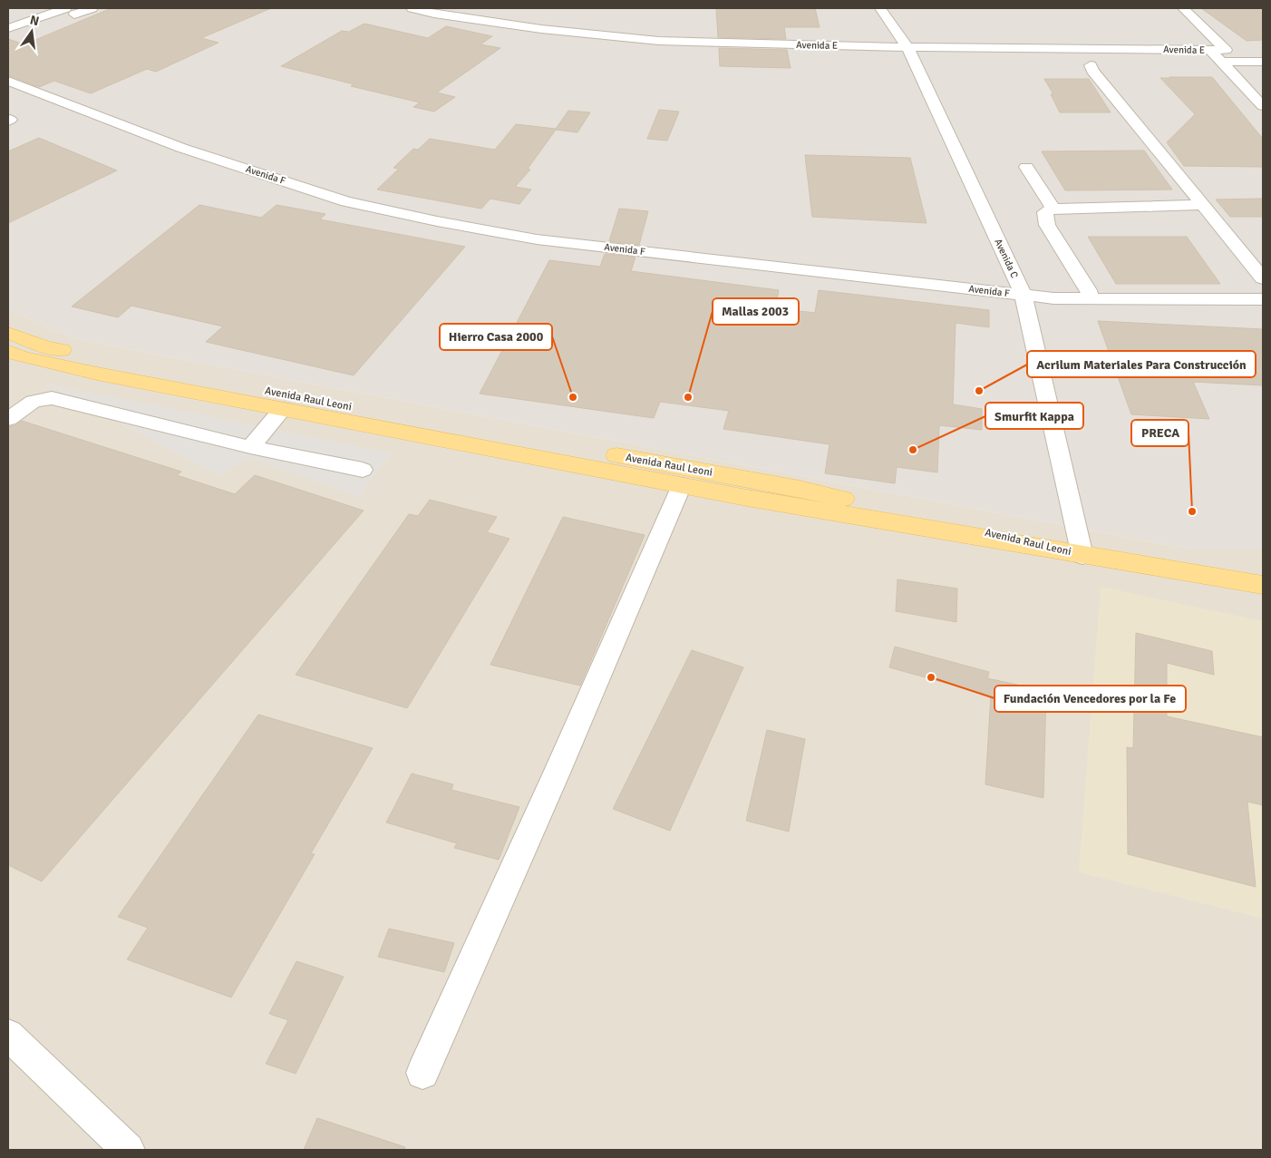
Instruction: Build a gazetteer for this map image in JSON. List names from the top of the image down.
{
  "streets": {
    "main road": ["Avenida Raul Leoni"],
    "street": ["Avenida E", "Avenida F", "Avenida C"]
  },
  "crossings": [
    ["Avenida E", "Avenida C"],
    ["Avenida F", "Avenida C"],
    ["Avenida C", "Avenida Raul Leoni"]
  ],
  "places": [
    "Acrilum Materiales Para Construcción",
    "Hierro Casa 2000",
    "Mallas 2003",
    "Smurfit Kappa",
    "PRECA",
    "Fundación Vencedores por la Fe"
  ],
  "north": "top"
}
